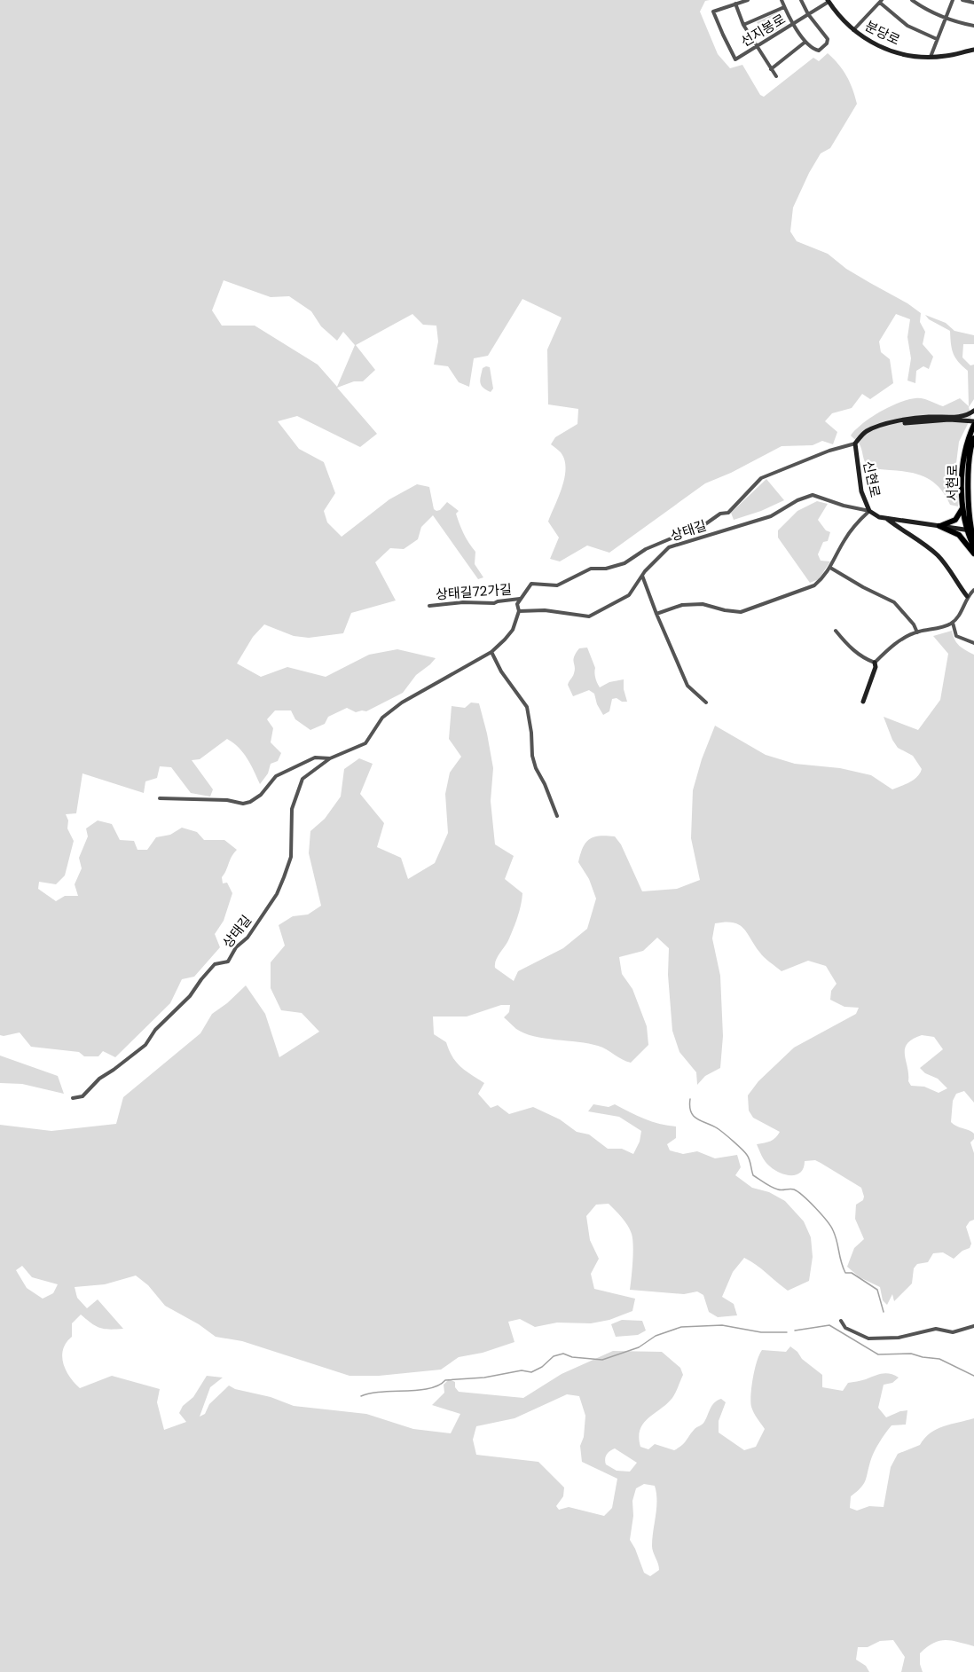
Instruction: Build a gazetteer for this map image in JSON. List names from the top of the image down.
{
  "streets": {
    "main road": ["분당로", "신현로", "서현로"],
    "street": ["선지봉로", "상태길", "상태길72가길"]
  },
  "crossings": [
    ["선지봉로", "분당로"],
    ["신현로", "서현로"],
    ["신현로", "상태길"]
  ]
}
